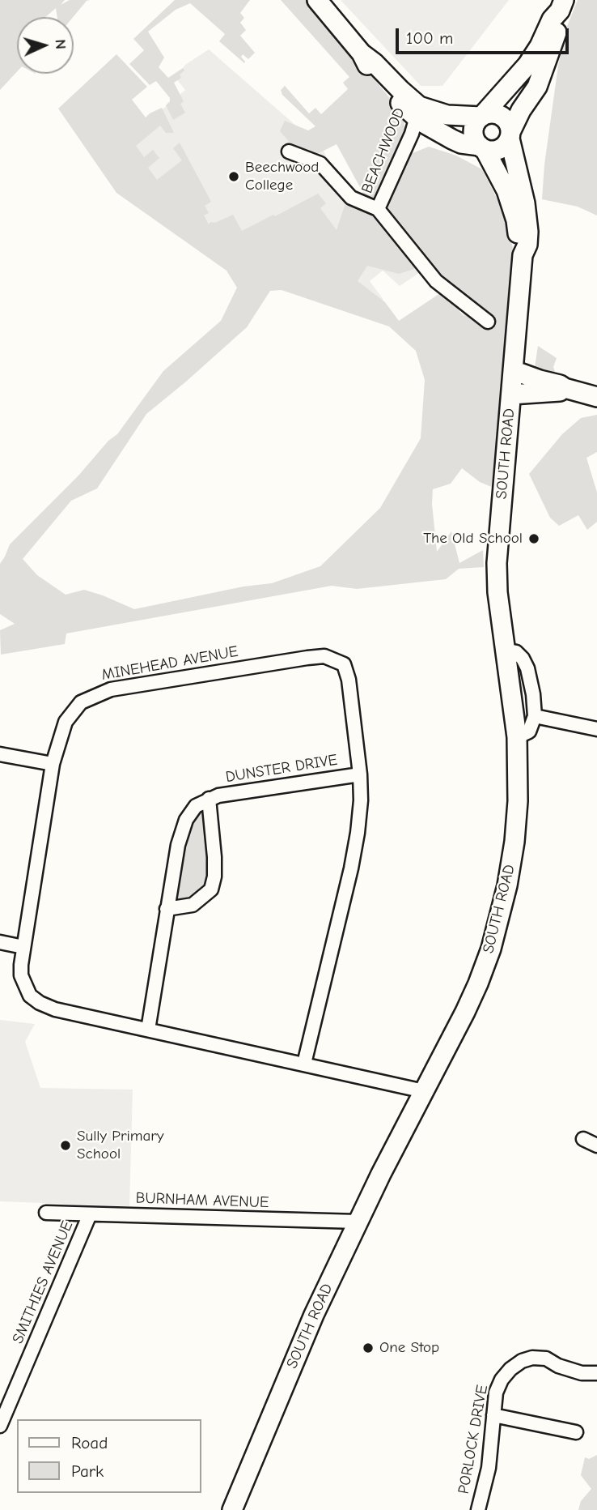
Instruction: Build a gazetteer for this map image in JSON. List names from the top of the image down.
{
  "streets": {
    "main road": ["SOUTH ROAD"],
    "street": [
      "BEACHWOOD",
      "MINEHEAD AVENUE",
      "DUNSTER DRIVE",
      "BURNHAM AVENUE",
      "SMITHIES AVENUE",
      "PORLOCK DRIVE"
    ]
  },
  "crossings": [
    ["SOUTH ROAD", "MINEHEAD AVENUE"],
    ["SOUTH ROAD", "BURNHAM AVENUE"],
    ["MINEHEAD AVENUE", "DUNSTER DRIVE"],
    ["BURNHAM AVENUE", "SMITHIES AVENUE"]
  ],
  "places": [
    "Beechwood College",
    "The Old School",
    "Sully Primary School",
    "One Stop"
  ],
  "legend": ["Road", "Park"],
  "scale_bar": "100 m",
  "north": "right"
}
